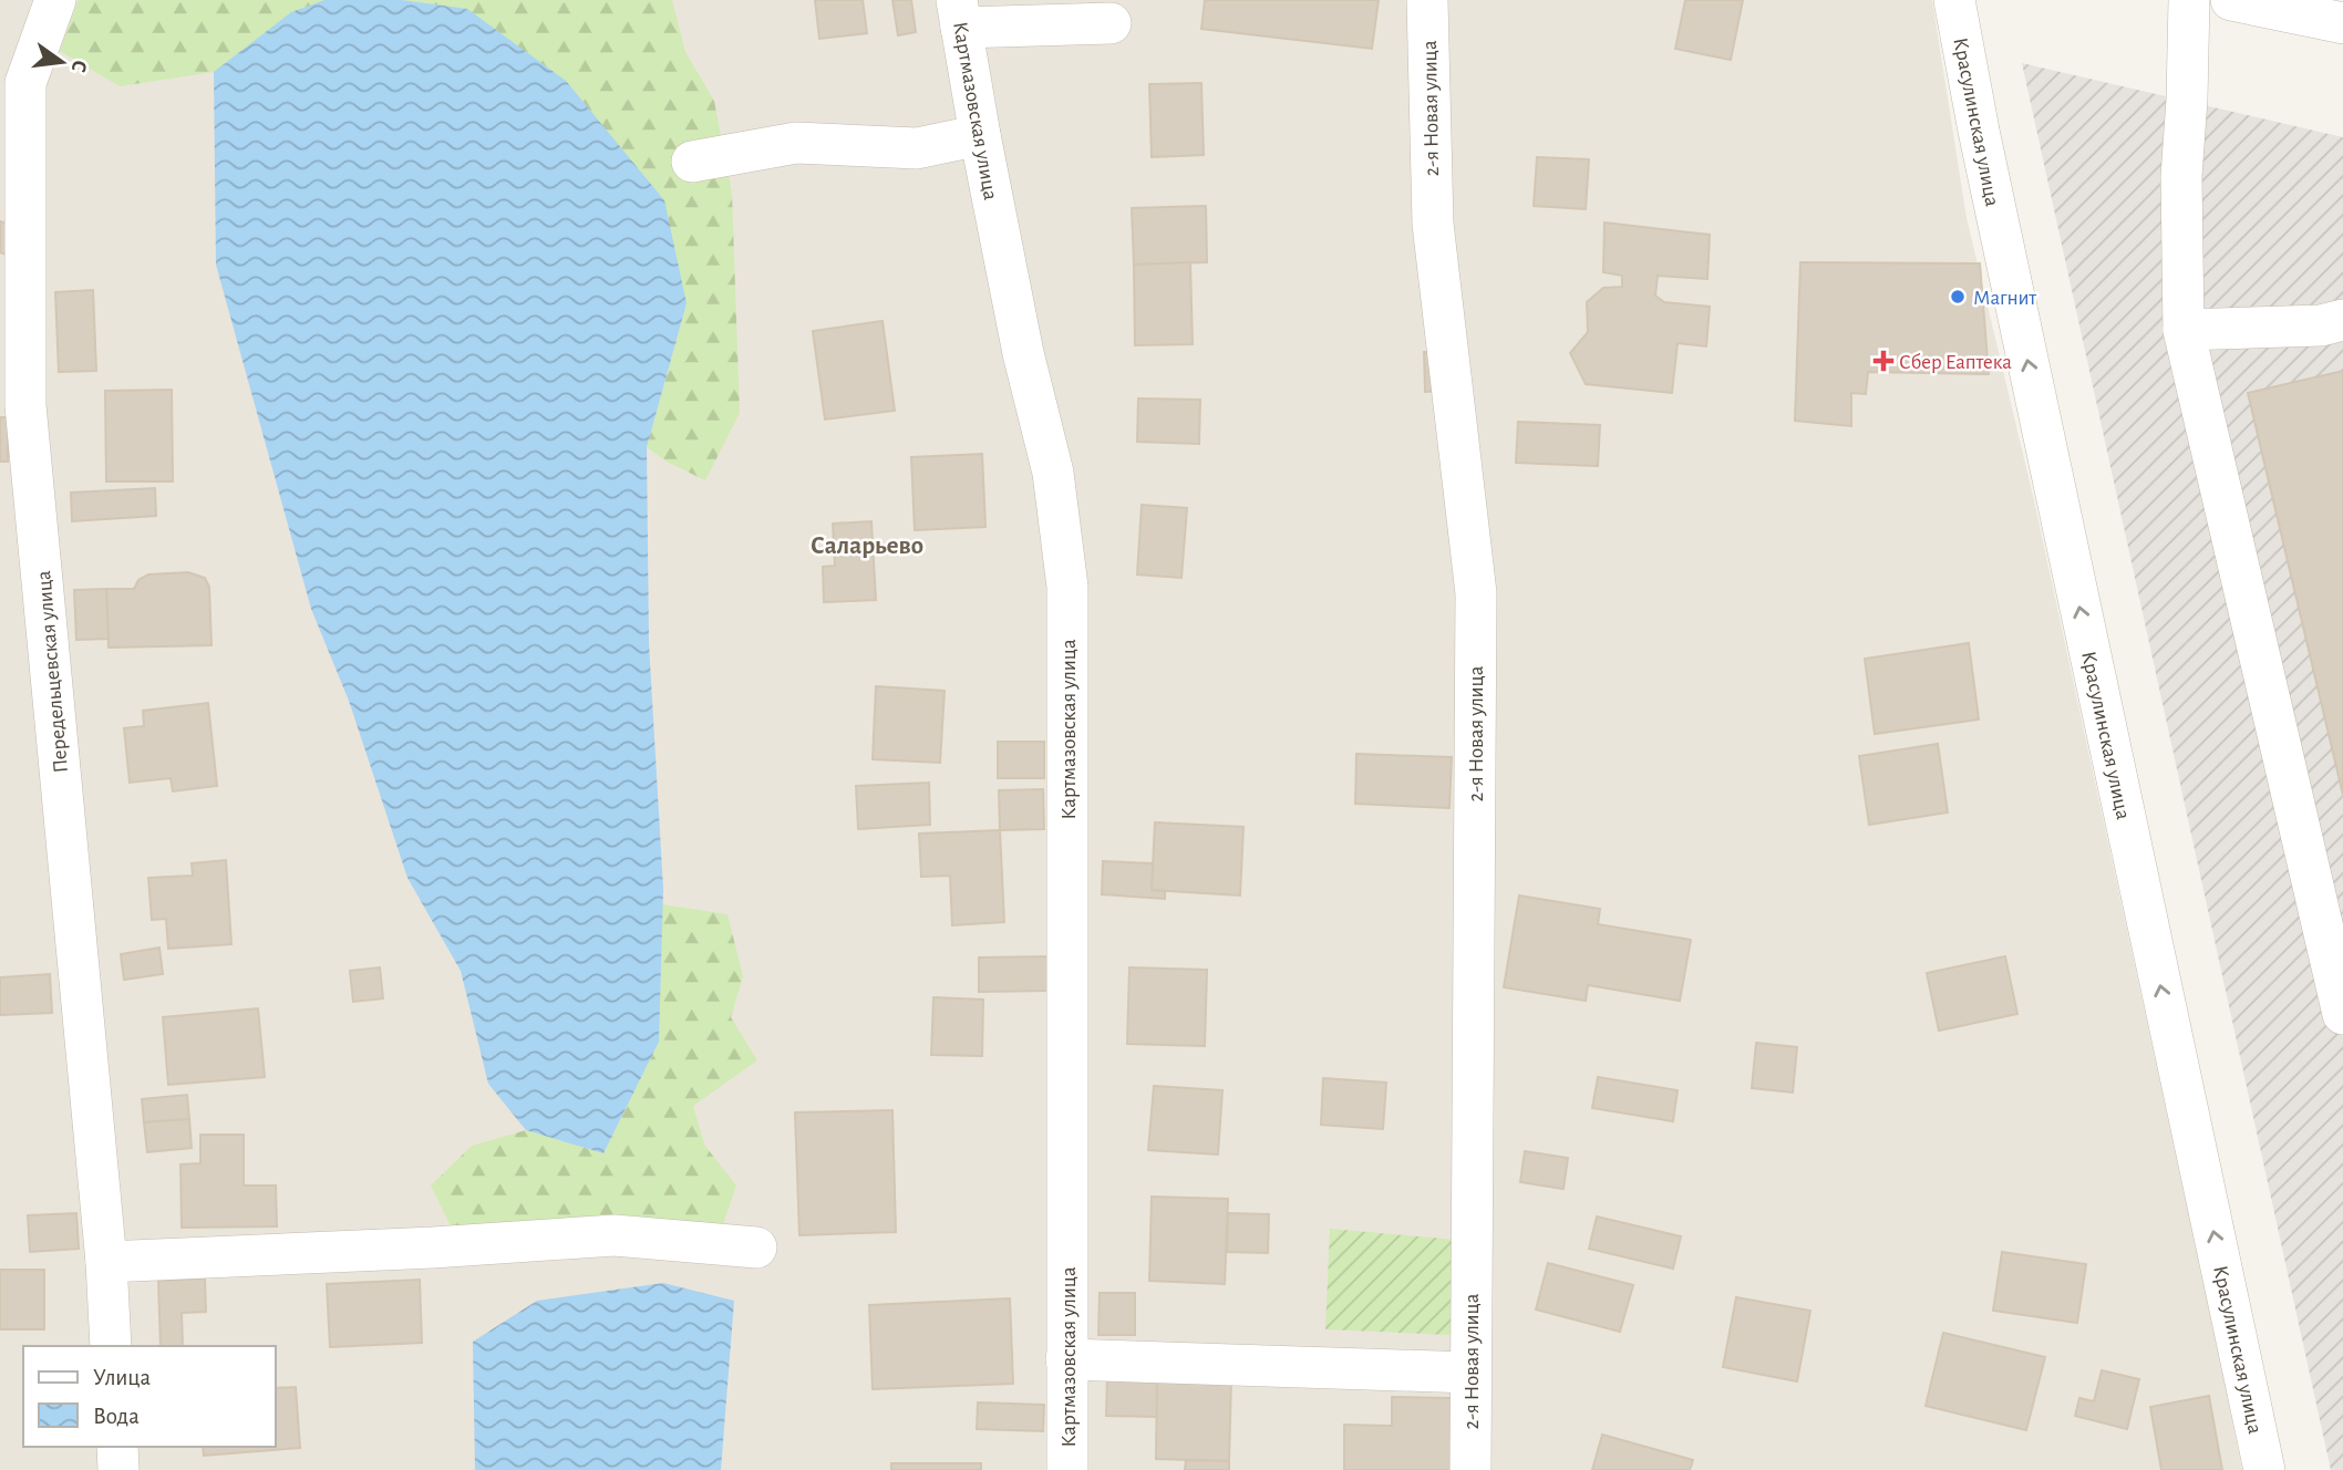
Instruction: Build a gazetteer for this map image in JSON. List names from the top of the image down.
{
  "streets": {
    "street": [
      "2-я Новая улица",
      "Картмазовская улица",
      "Красулинская улица",
      "Передельцевская улица"
    ]
  },
  "districts": ["Саларьево"],
  "places": {
    "other": ["Магнит"],
    "health": ["Сбер Еаптека"]
  },
  "legend": ["Улица", "Вода"],
  "north": "right"
}
